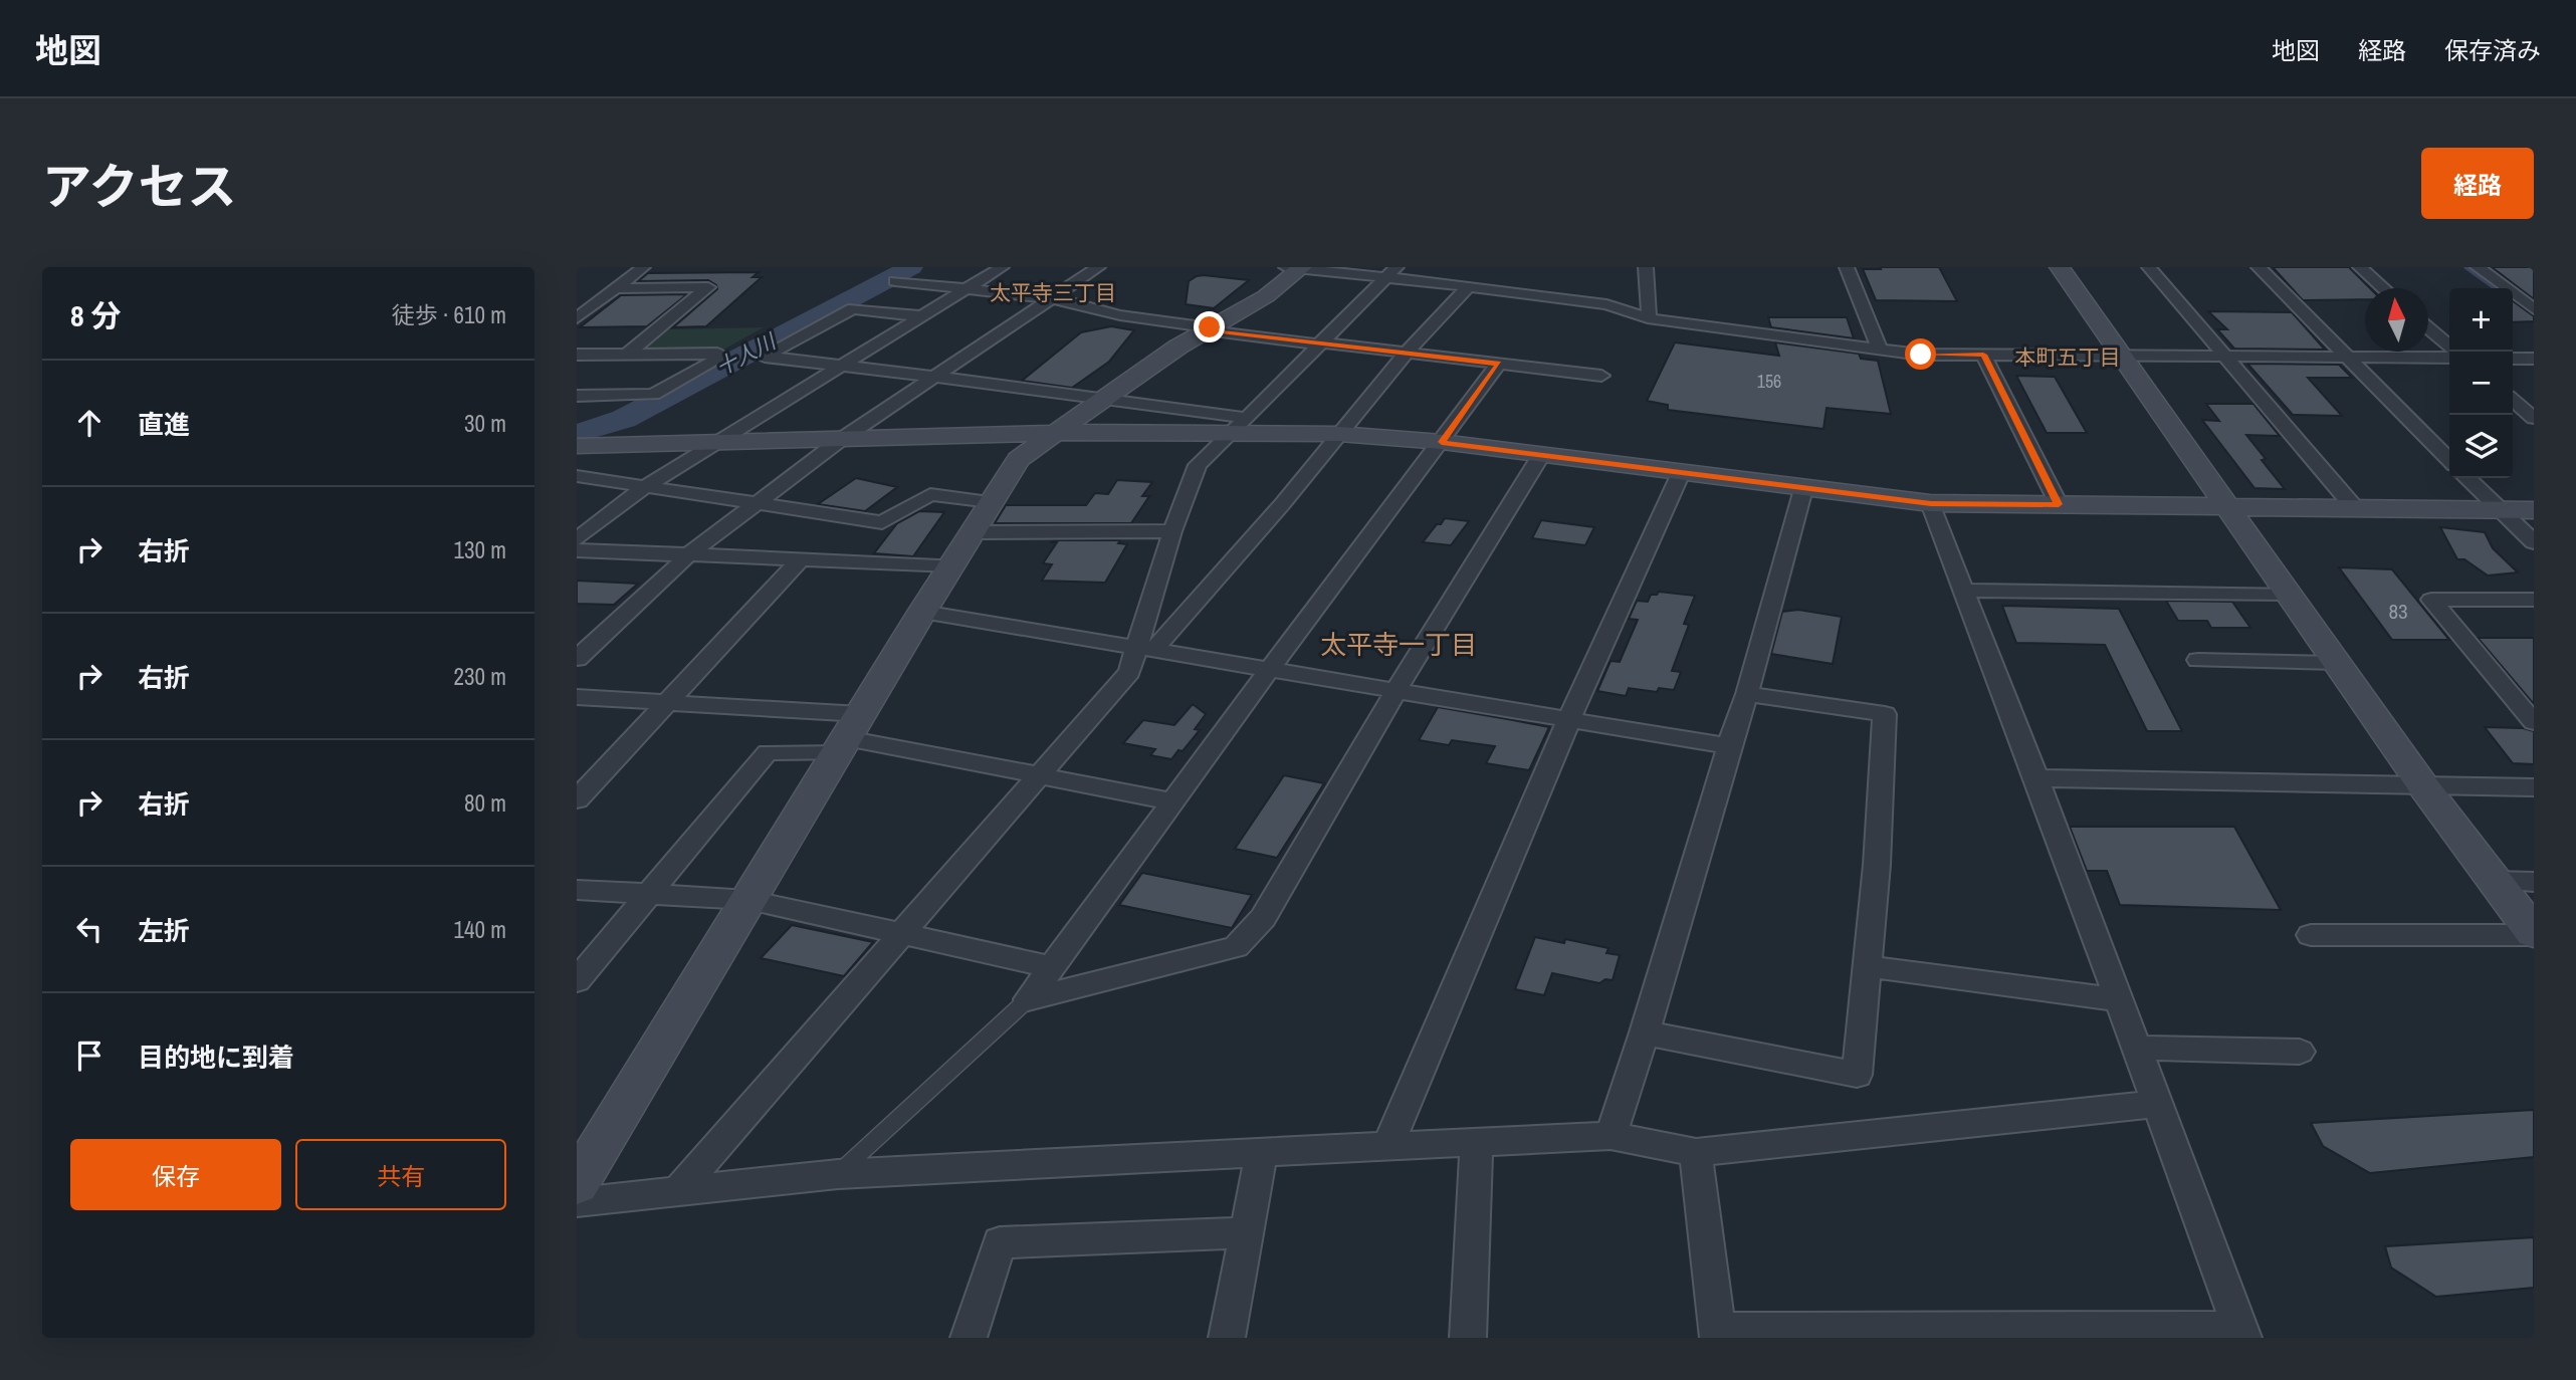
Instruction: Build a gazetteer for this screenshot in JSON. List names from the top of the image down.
{
  "districts": ["太平寺三丁目", "本町五丁目", "太平寺一丁目"],
  "water": ["十人川"],
  "house_numbers": ["156", "83"],
  "north": "top",
  "page": {
    "header": "地図",
    "nav": ["地図", "経路", "保存済み"],
    "title": "アクセス",
    "buttons": [
      "経路",
      ["保存", "共有"]
    ],
    "heading": ["8 分", "徒歩 · 610 m"],
    "map_buttons": ["+", "−"],
    "list": [
      ["直進", "30 m"],
      ["右折", "130 m"],
      ["右折", "230 m"],
      ["右折", "80 m"],
      ["左折", "140 m"],
      "目的地に到着"
    ]
  }
}
